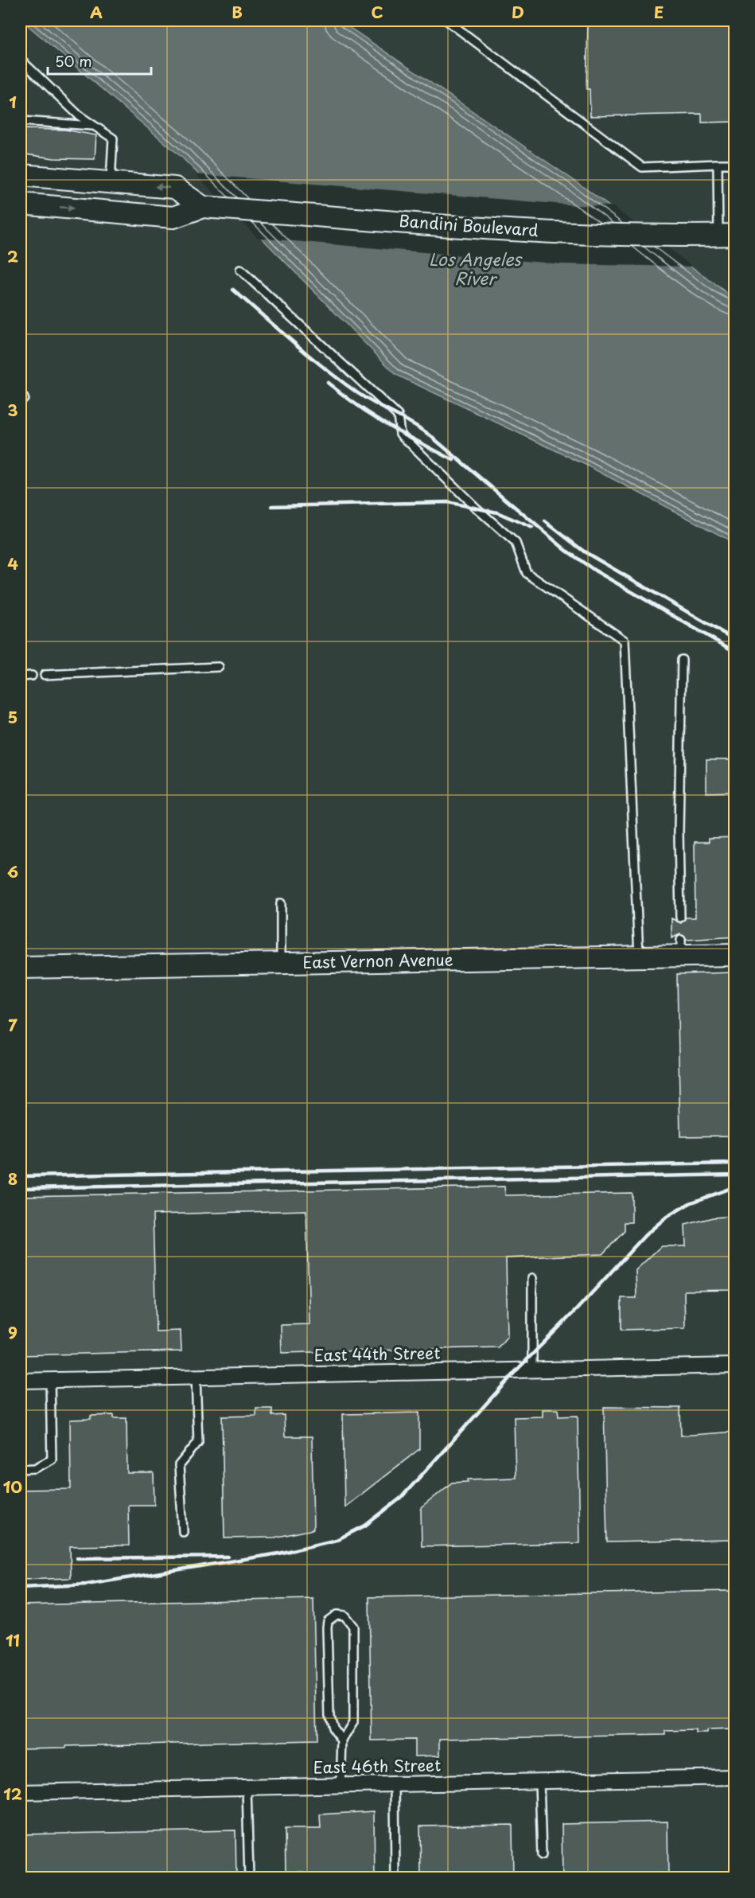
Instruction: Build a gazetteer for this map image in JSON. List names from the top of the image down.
{
  "streets": {
    "main road": ["Bandini Boulevard", "East Vernon Avenue"],
    "street": ["East 44th Street", "East 46th Street"]
  },
  "water": ["Los Angeles River"],
  "scale_bar": "50 m",
  "grid": {
    "columns": [
      "A",
      "B",
      "C",
      "D",
      "E"
    ],
    "rows": [
      "1",
      "2",
      "3",
      "4",
      "5",
      "6",
      "7",
      "8",
      "9",
      "10",
      "11",
      "12"
    ]
  }
}
